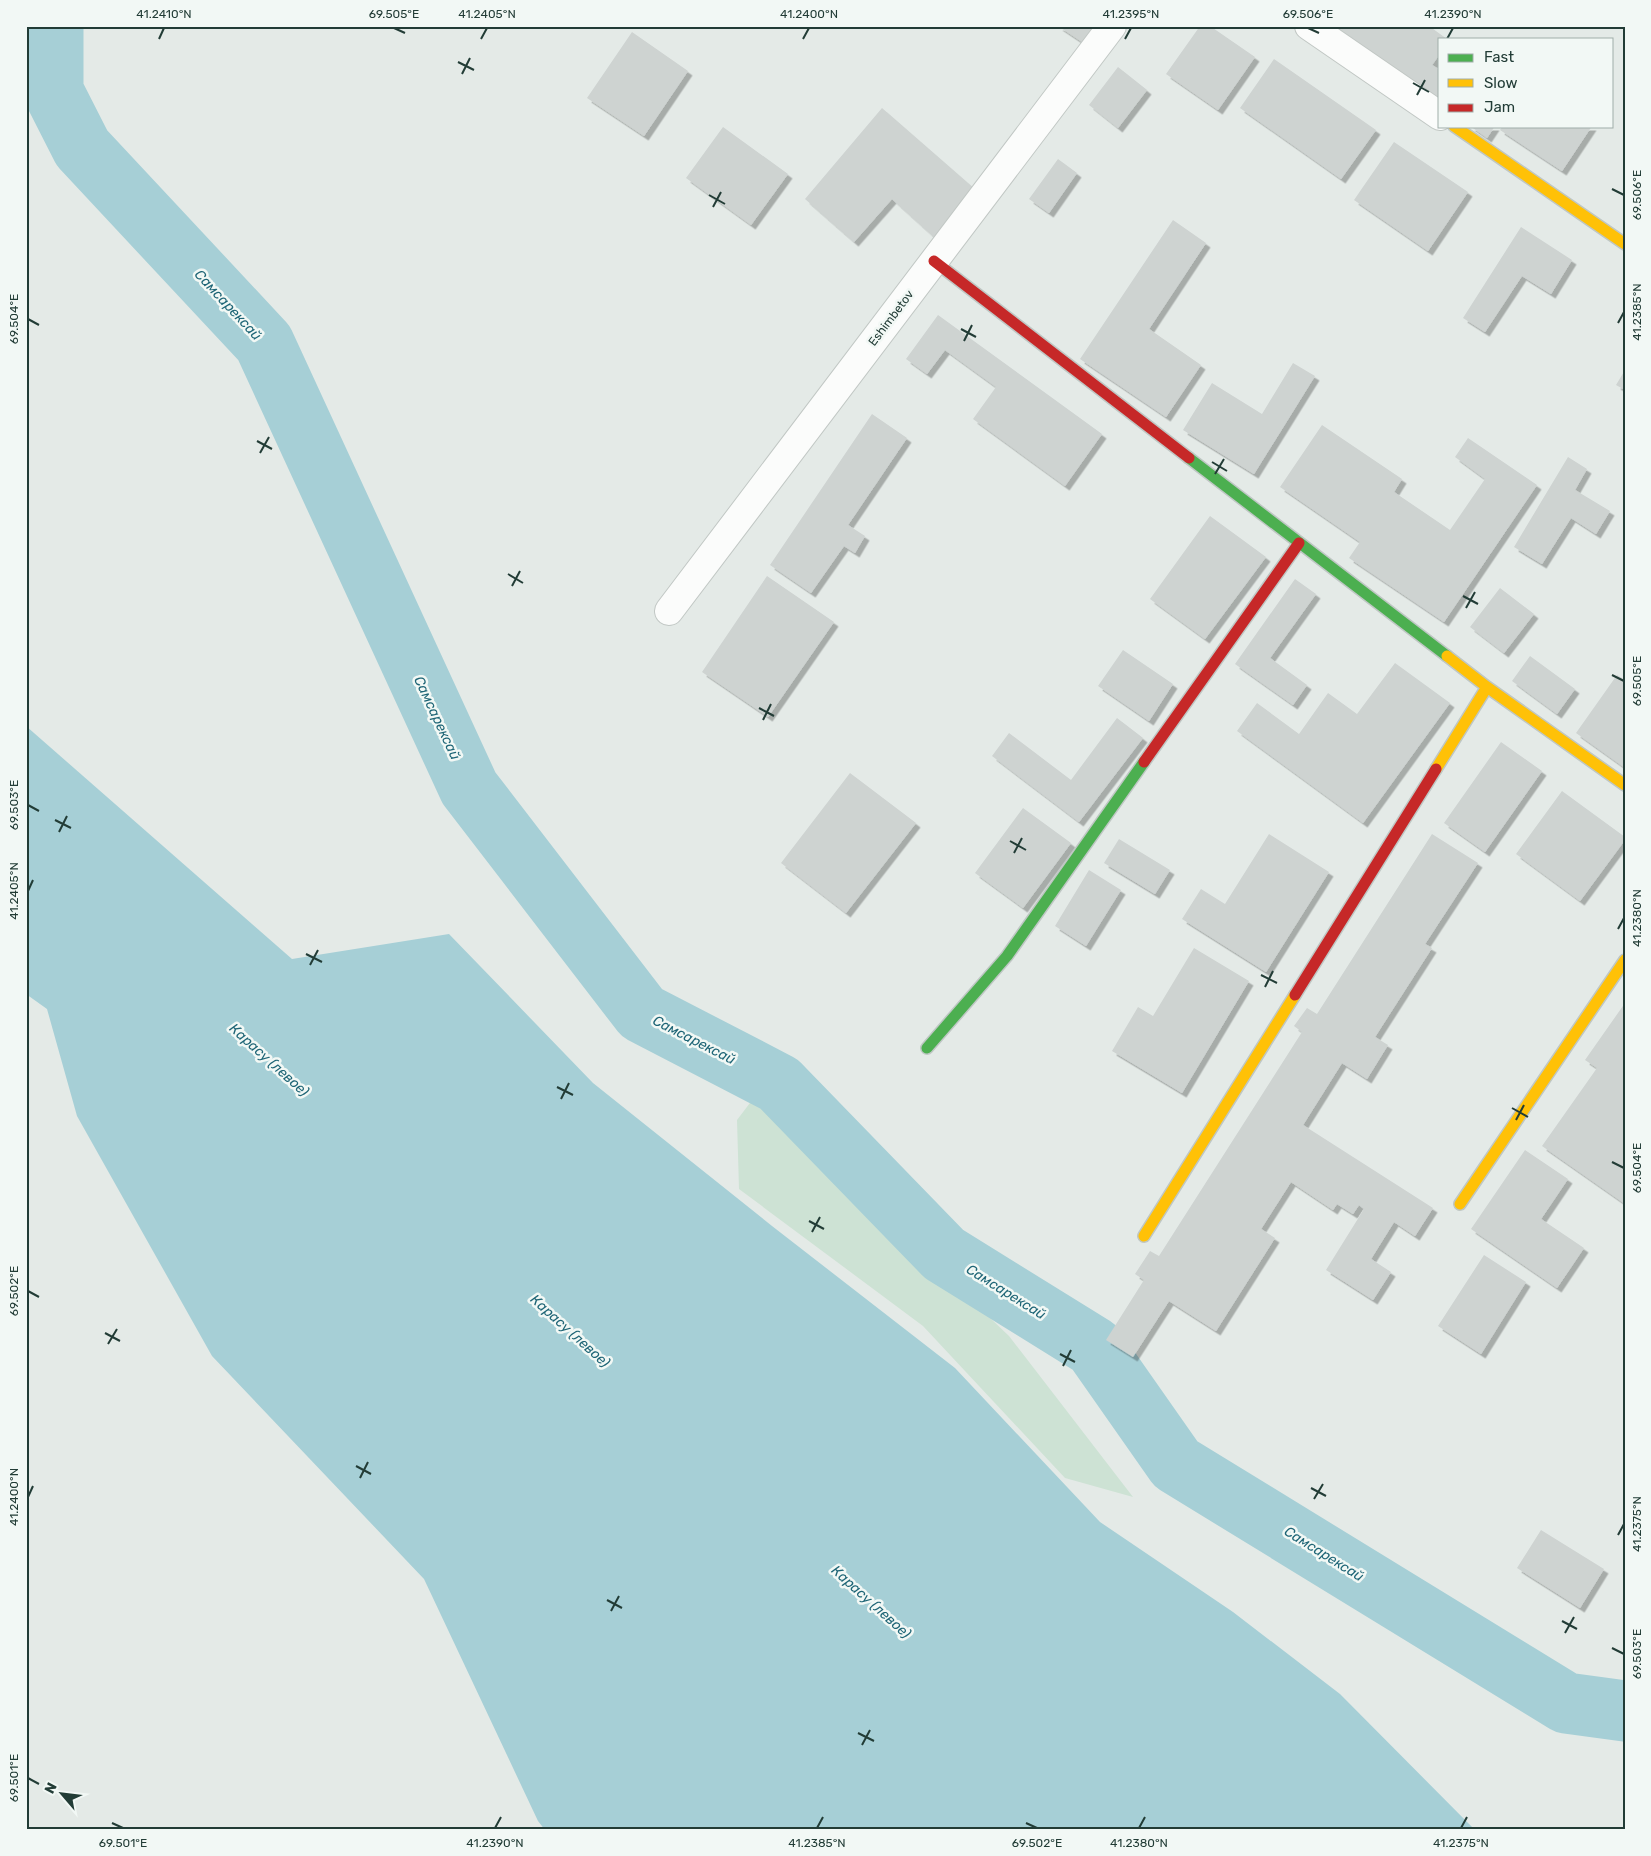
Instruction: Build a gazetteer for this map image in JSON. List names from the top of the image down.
{
  "streets": {
    "street": ["Eshimbetov"]
  },
  "water": ["Самсарексай", "Карасу (левое)"],
  "legend": ["Fast", "Slow", "Jam"],
  "north": "top left",
  "coordinates": [
    "41.2410°N",
    "69.505°E",
    "41.2405°N",
    "41.2400°N",
    "41.2395°N",
    "69.506°E",
    "41.2390°N",
    "41.2385°N",
    "69.504°E",
    "69.503°E",
    "41.2380°N",
    "69.502°E",
    "41.2375°N",
    "69.501°E"
  ]
}
